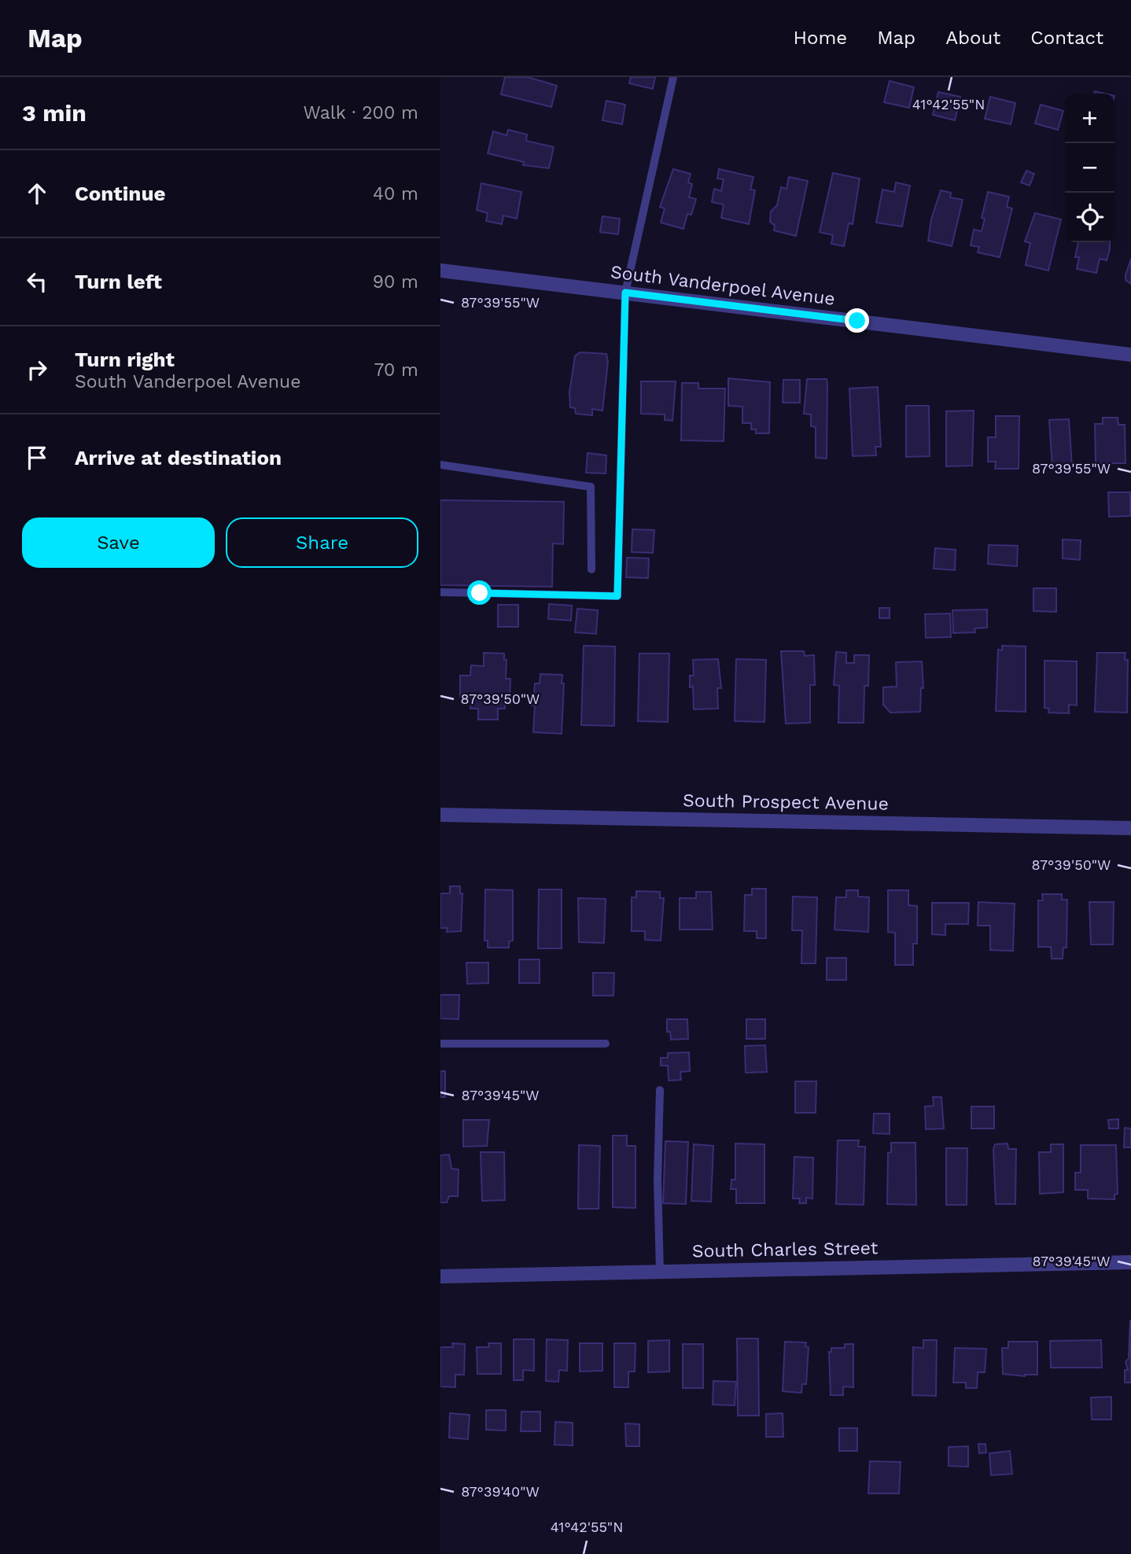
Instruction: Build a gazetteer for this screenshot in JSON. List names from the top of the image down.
{
  "streets": {
    "street": ["South Vanderpoel Avenue", "South Prospect Avenue", "South Charles Street"]
  },
  "page": {
    "header": "Map",
    "nav": [
      "Home",
      "Map",
      "About",
      "Contact"
    ],
    "heading": ["3 min", "Walk · 200 m"],
    "map_buttons": ["+", "−"],
    "list": [
      ["Continue", "40 m"],
      ["Turn left", "90 m"],
      ["Turn right", "South Vanderpoel Avenue", "70 m"],
      "Arrive at destination"
    ],
    "buttons": ["Save", "Share"]
  },
  "coordinates": [
    "41°42'55\"N",
    "87°39'55\"W",
    "87°39'50\"W",
    "87°39'45\"W",
    "87°39'40\"W"
  ]
}
